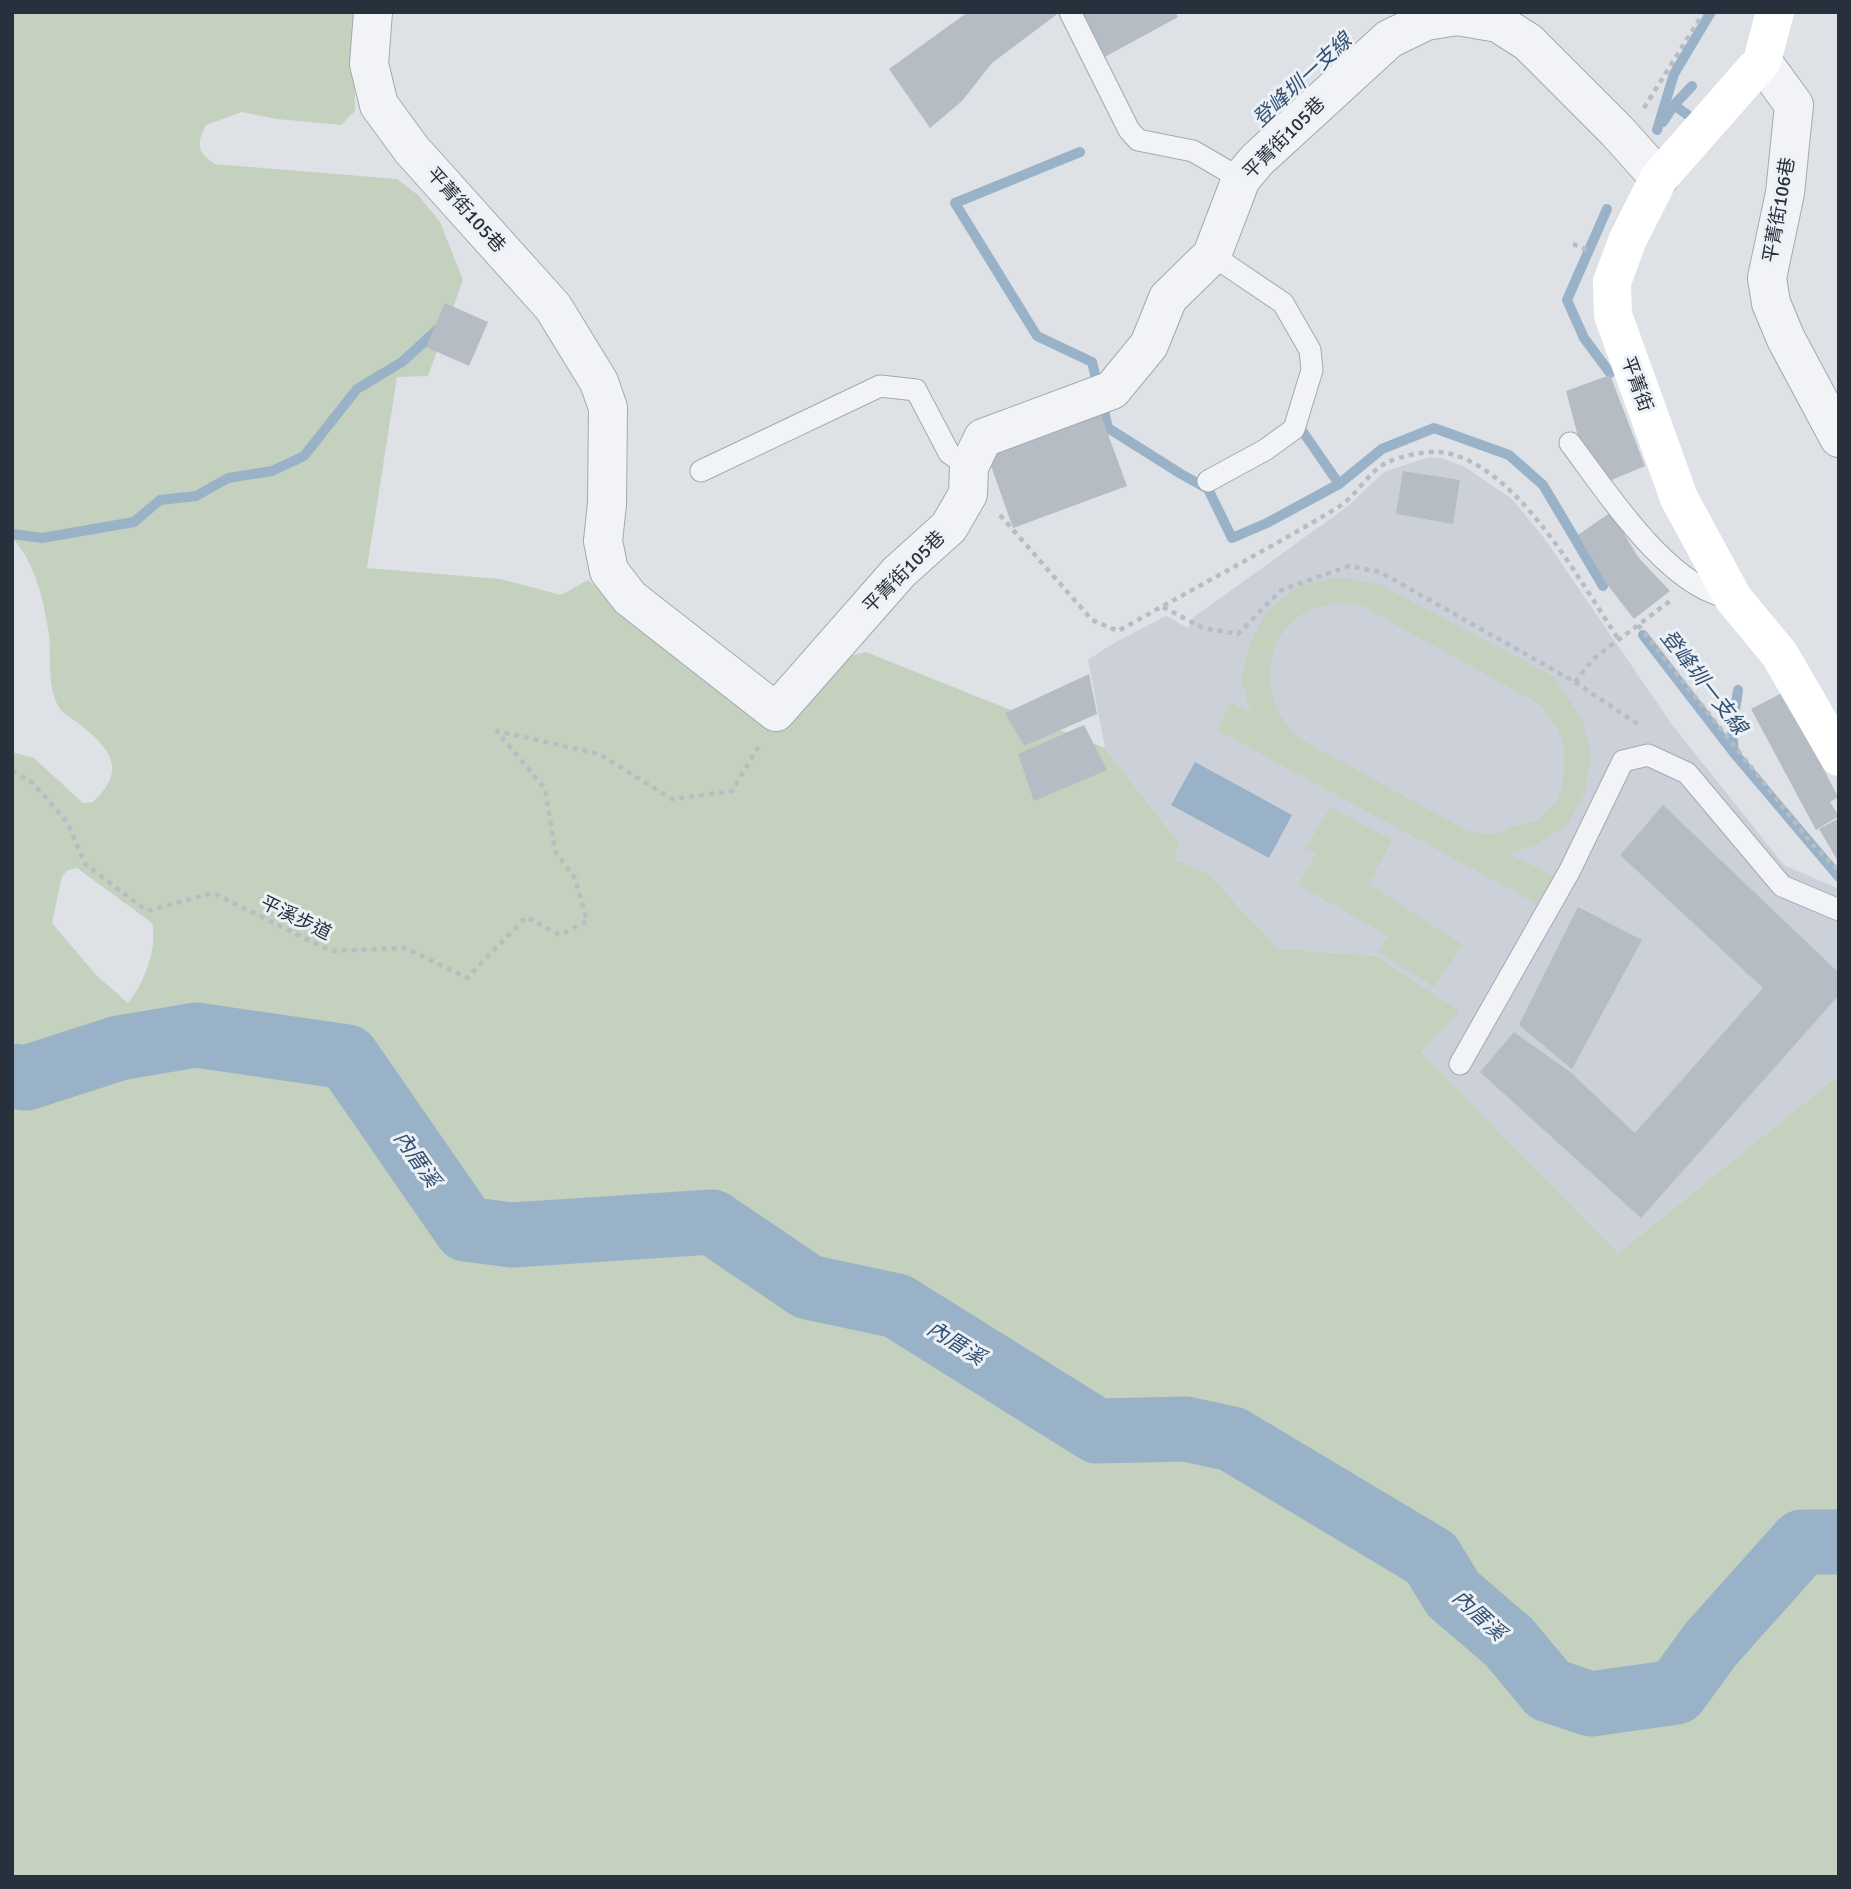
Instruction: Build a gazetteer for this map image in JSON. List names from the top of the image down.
{
  "streets": {
    "street": ["平菁街105巷", "平菁街106巷", "平菁街"],
    "path": ["平溪步道"]
  },
  "crossings": [
    ["平菁街105巷", "平菁街"],
    ["平菁街105巷", "平溪步道"],
    ["平菁街106巷", "平菁街"]
  ],
  "water": ["登峰圳一支線", "內厝溪"]
}
